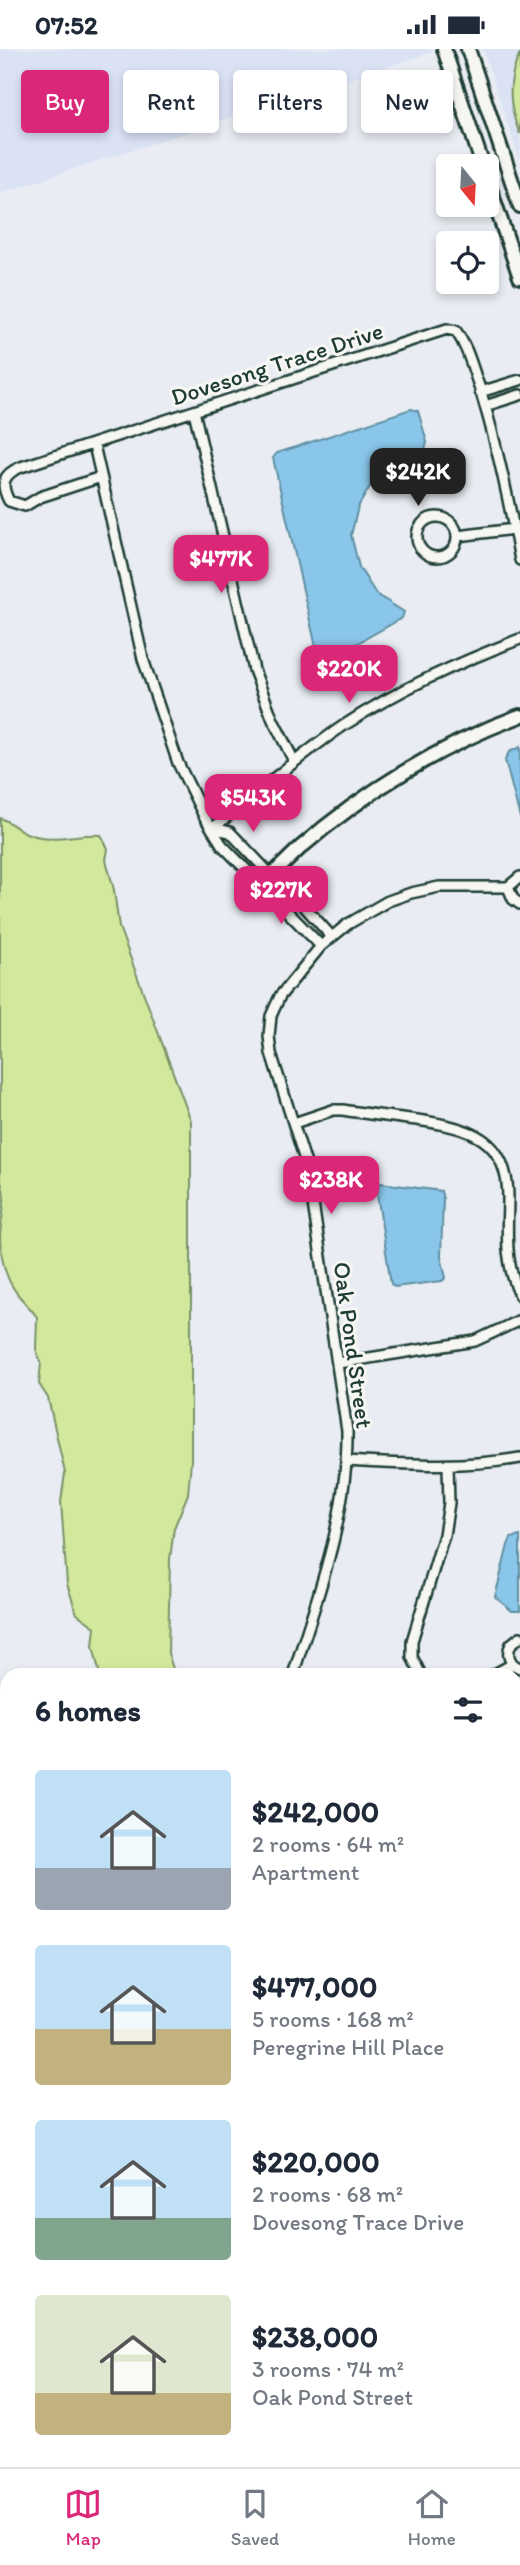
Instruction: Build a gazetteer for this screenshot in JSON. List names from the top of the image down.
{
  "streets": {
    "street": ["Dovesong Trace Drive", "Oak Pond Street"]
  },
  "north": "bottom",
  "page": {
    "status": "07:52",
    "chip": [
      "Buy",
      "Rent",
      "Filters",
      "New"
    ],
    "price": [
      "$242K",
      "$477K",
      "$220K",
      "$543K",
      "$227K",
      "$238K"
    ],
    "heading": "6 homes",
    "list": [
      {
        "name": "$242,000",
        "note": "2 rooms · 64 m² · Apartment"
      },
      {
        "name": "$477,000",
        "note": "5 rooms · 168 m² · Peregrine Hill Place"
      },
      {
        "name": "$220,000",
        "note": "2 rooms · 68 m² · Dovesong Trace Drive"
      },
      {
        "name": "$238,000",
        "note": "3 rooms · 74 m² · Oak Pond Street"
      }
    ],
    "tabs": ["Map", "Saved", "Home"]
  }
}
